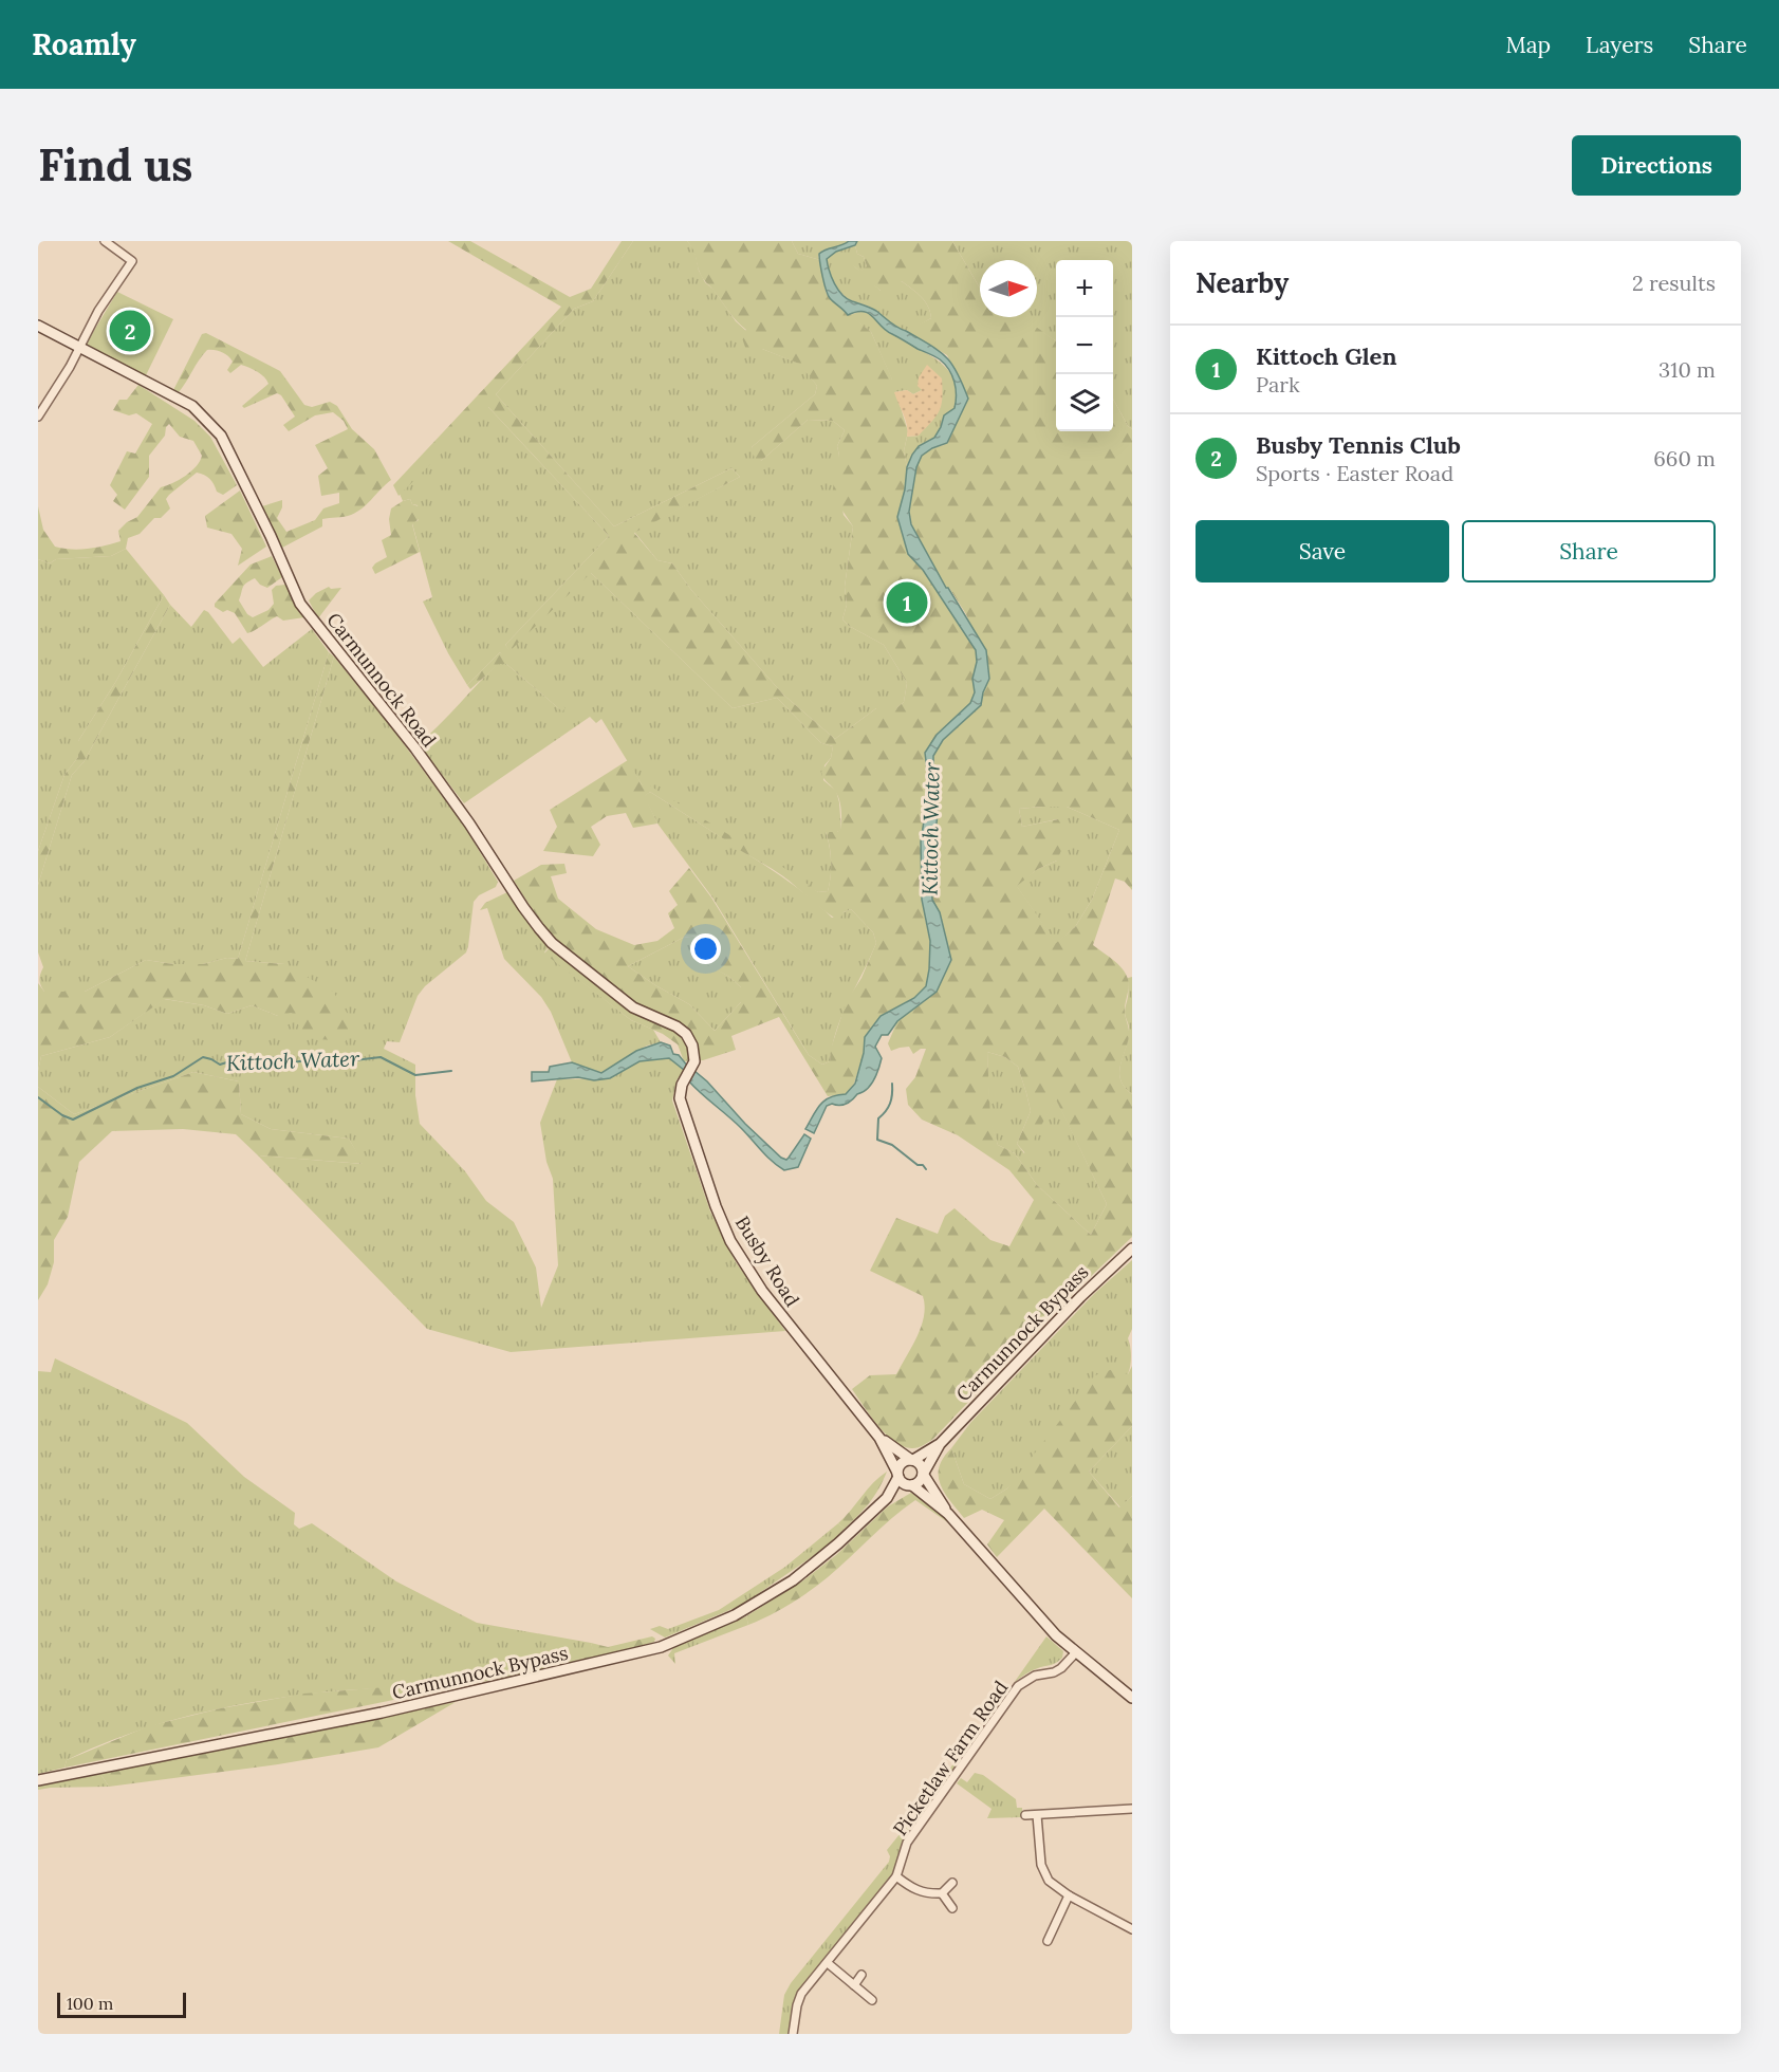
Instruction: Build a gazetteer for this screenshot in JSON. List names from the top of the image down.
{
  "streets": {
    "main road": ["Carmunnock Road", "Busby Road", "Carmunnock Bypass"],
    "street": ["Picketlaw Farm Road"]
  },
  "crossings": [
    ["Carmunnock Road", "Busby Road"],
    ["Busby Road", "Carmunnock Bypass"]
  ],
  "water": ["Kittoch Water"],
  "scale_bar": "100 m",
  "north": "right",
  "page": {
    "header": "Roamly",
    "nav": ["Map", "Layers", "Share"],
    "buttons": [
      "Directions",
      ["Save", "Share"]
    ],
    "title": "Find us",
    "heading": ["Nearby", "2 results"],
    "map_buttons": ["+", "−"],
    "pins": ["2", "1"],
    "list": [
      {
        "mark": "1",
        "name": "Kittoch Glen",
        "note": "Park",
        "value": "310 m"
      },
      {
        "mark": "2",
        "name": "Busby Tennis Club",
        "note": "Sports · Easter Road",
        "value": "660 m"
      }
    ],
    "scale": "100 m"
  }
}
